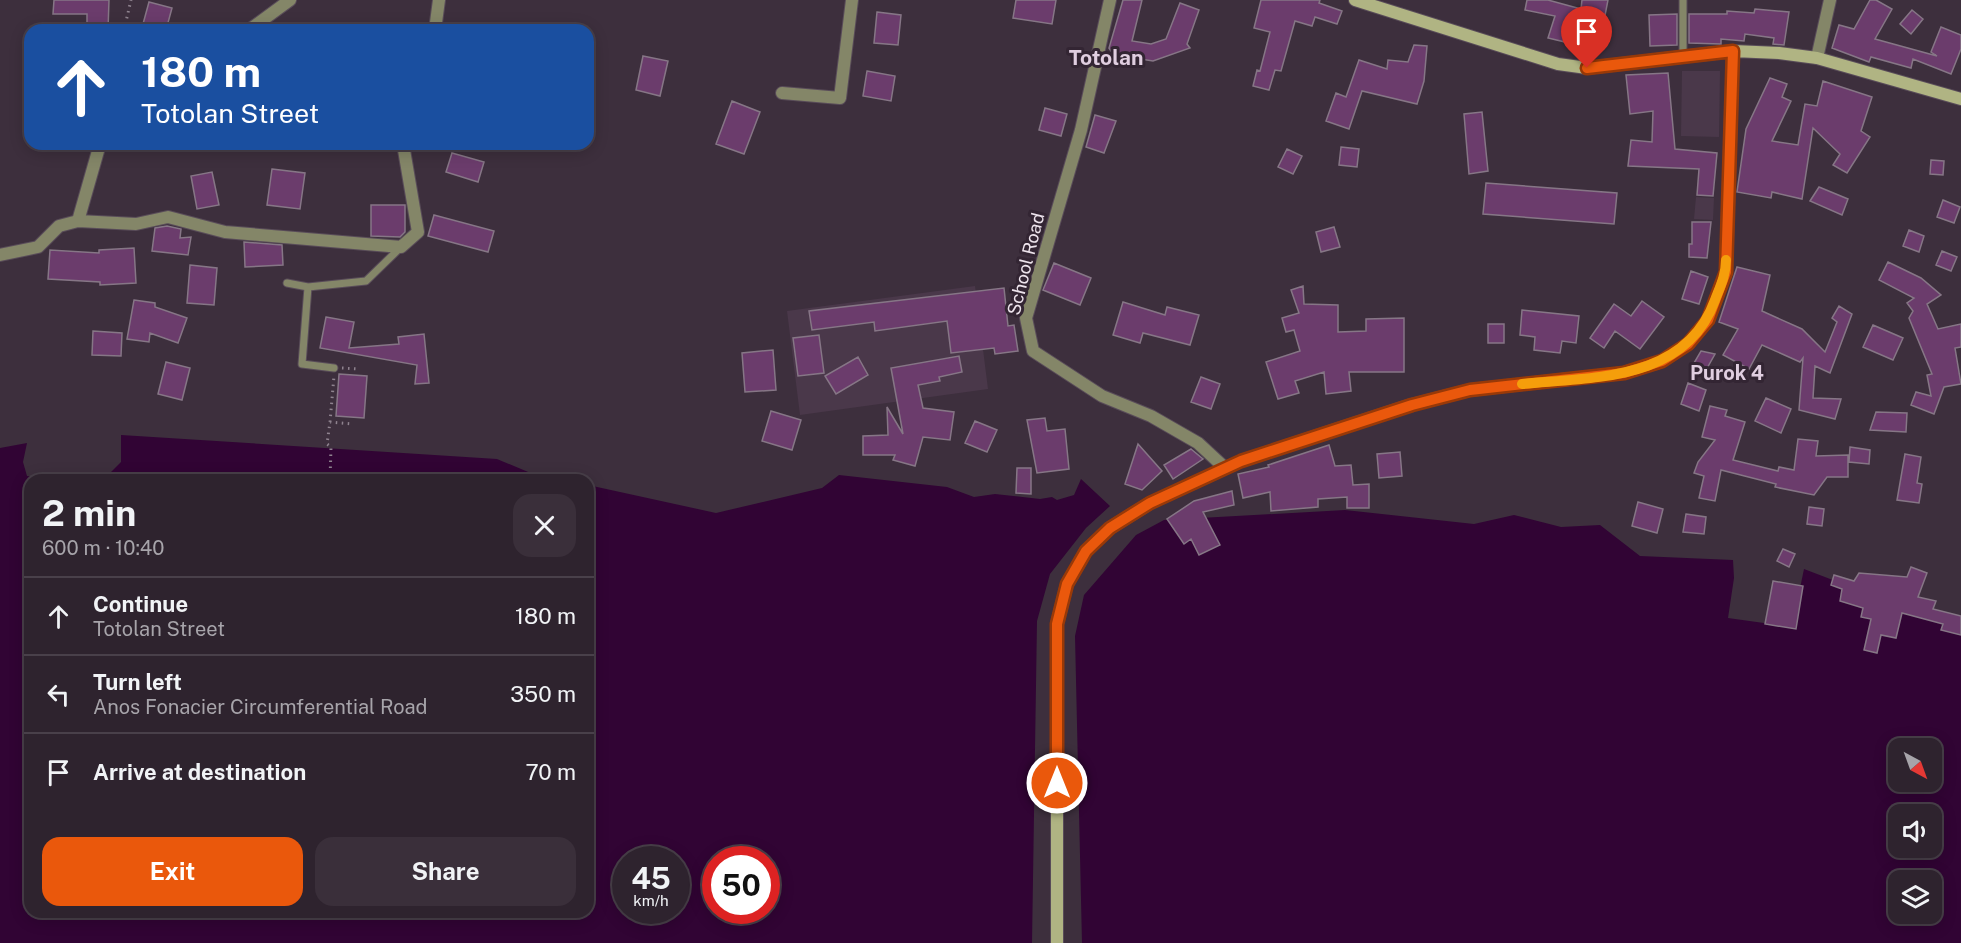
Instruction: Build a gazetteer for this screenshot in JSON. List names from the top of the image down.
{
  "streets": {
    "street": ["School Road"]
  },
  "districts": ["Totolan", "Purok 4"],
  "north": "bottom right",
  "page": {
    "turn": ["180 m", "Totolan Street"],
    "heading": ["2 min", "600 m · 10:40"],
    "list": [
      {
        "name": "Continue",
        "note": "Totolan Street",
        "value": "180 m"
      },
      {
        "name": "Turn left",
        "note": "Anos Fonacier Circumferential Road",
        "value": "350 m"
      },
      {
        "name": "Arrive at destination",
        "value": "70 m"
      }
    ],
    "buttons": ["Exit", "Share"],
    "speed": "45 km/h",
    "limit": "50"
  }
}
